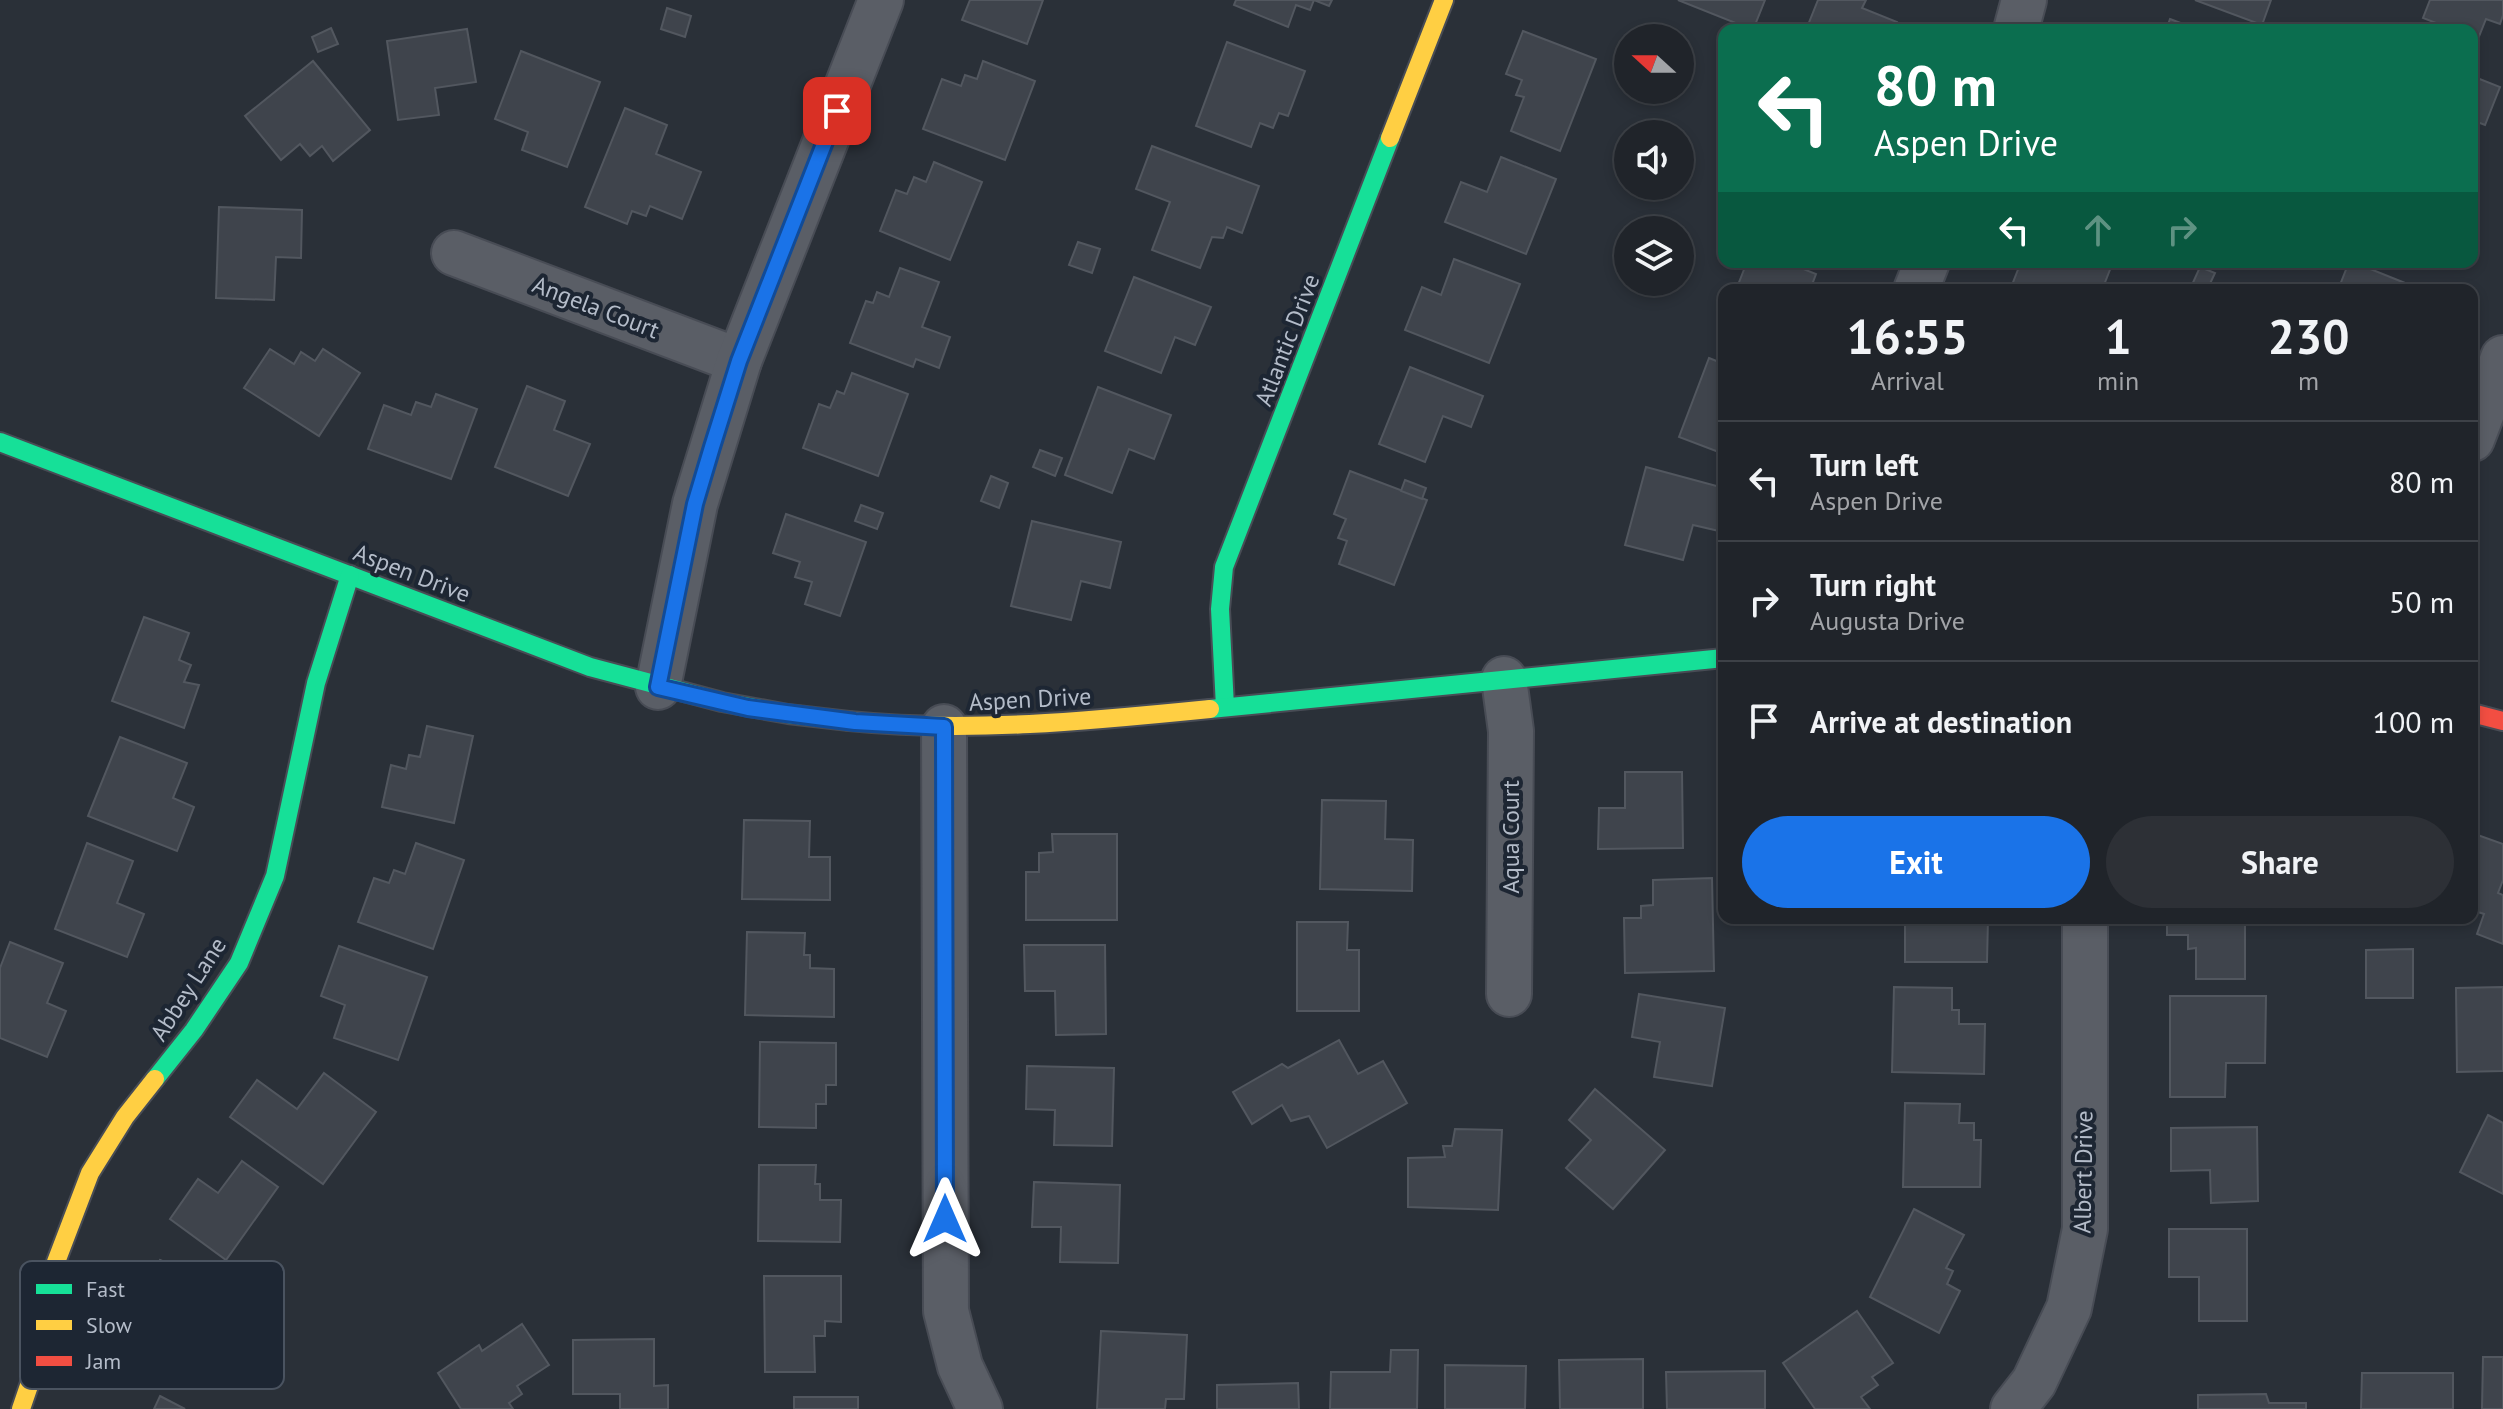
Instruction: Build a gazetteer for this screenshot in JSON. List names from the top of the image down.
{
  "streets": {
    "street": [
      "Angela Court",
      "Atlantic Drive",
      "Aspen Drive",
      "Aqua Court",
      "Abbey Lane",
      "Albert Drive"
    ]
  },
  "crossings": [
    ["Atlantic Drive", "Aspen Drive"],
    ["Aspen Drive", "Aqua Court"],
    ["Aspen Drive", "Abbey Lane"]
  ],
  "legend": ["Fast", "Slow", "Jam"],
  "north": "left",
  "page": {
    "turn": ["80 m", "Aspen Drive"],
    "eta": [
      "16:55",
      "Arrival",
      "1",
      "min",
      "230",
      "m"
    ],
    "list": [
      {
        "name": "Turn left",
        "note": "Aspen Drive",
        "value": "80 m"
      },
      {
        "name": "Turn right",
        "note": "Augusta Drive",
        "value": "50 m"
      },
      {
        "name": "Arrive at destination",
        "value": "100 m"
      }
    ],
    "buttons": ["Exit", "Share"]
  }
}
